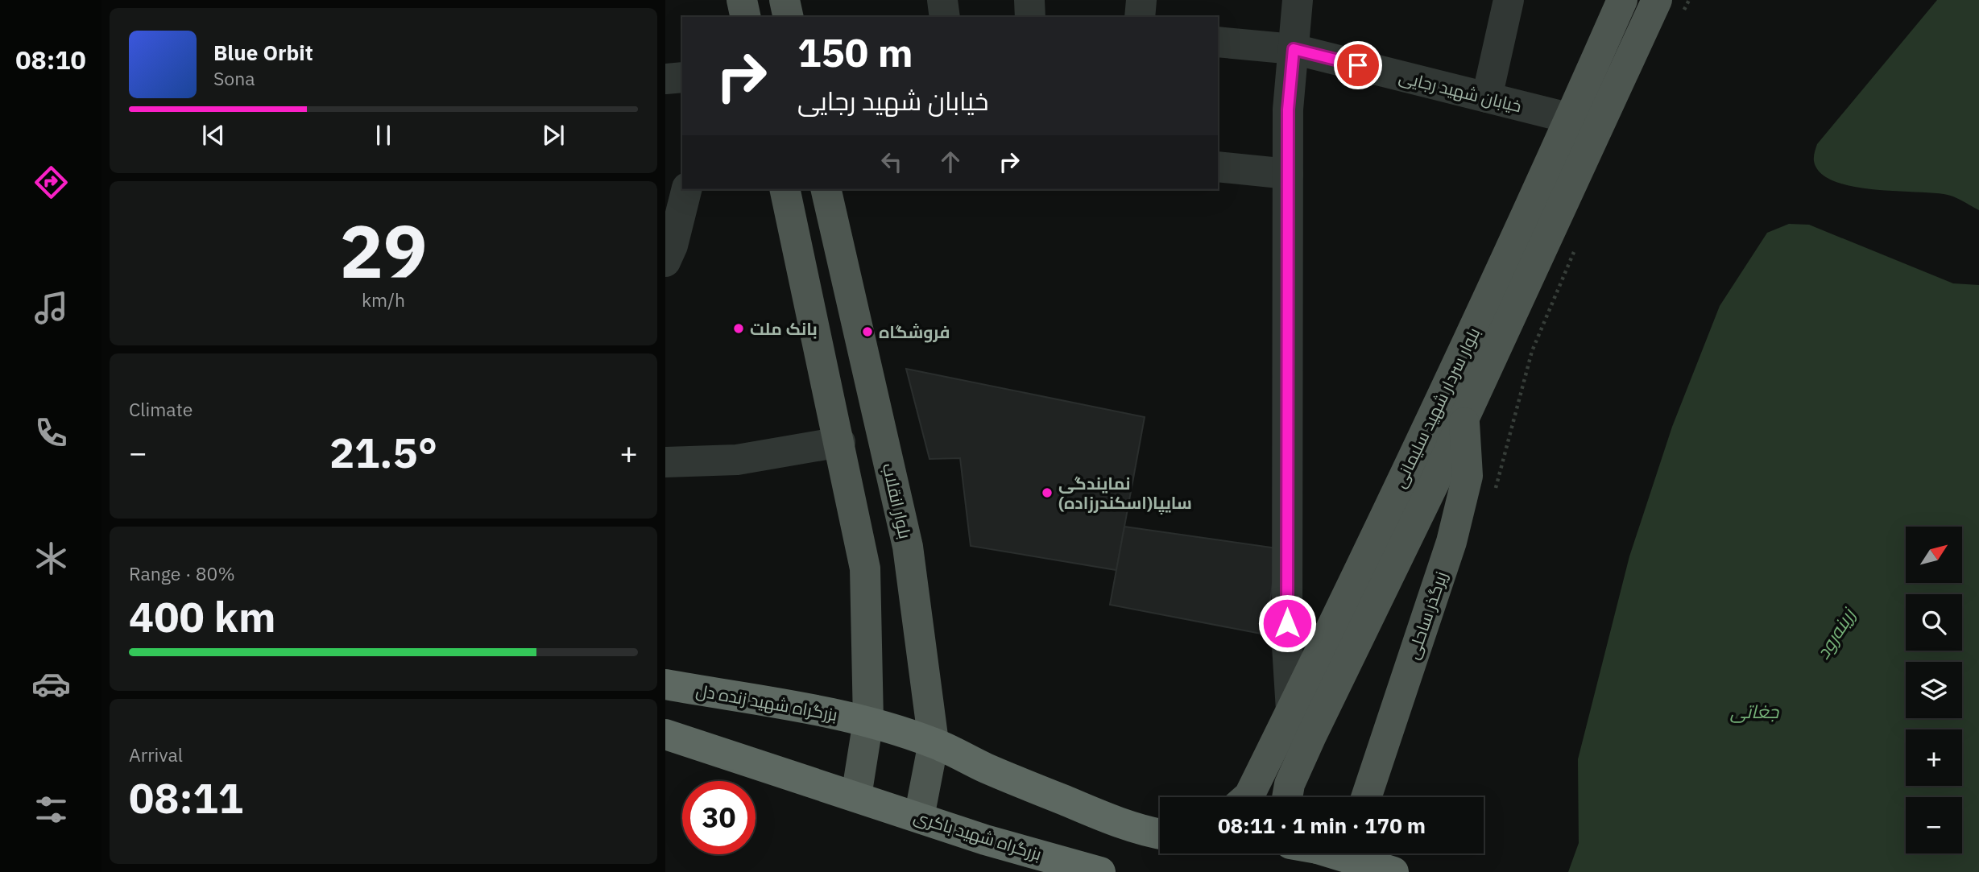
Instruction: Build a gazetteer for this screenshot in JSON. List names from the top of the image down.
{
  "streets": {
    "highway": ["بزرگراه شهید زنده دل", "بزرگراه شهید باکری"],
    "main road": ["بلوار سردار شهید سلیمانی", "بلوار انقلاب", "زیرگذر ساحلی"],
    "street": ["خیابان شهید رجایی"]
  },
  "crossings": [
    ["خیابان شهید رجایی", "بلوار سردار شهید سلیمانی"],
    ["بلوار سردار شهید سلیمانی", "زیرگذر ساحلی"],
    ["بلوار انقلاب", "بزرگراه شهید زنده دل"],
    ["بلوار انقلاب", "بزرگراه شهید باکری"]
  ],
  "water": ["زرینه‌رود", "جغاتی"],
  "places": ["بانک ملت", "فروشگاه", "نمایندگی سایپا(اسکندرزاده)"],
  "north": "top right",
  "page": {
    "tabs": "08:10",
    "turn": ["150 m", "خیابان شهید رجایی"],
    "song": ["Blue Orbit", "Sona"],
    "tile": [
      ["29", "km/h"],
      "Climate",
      ["Range · 80%", "400 km"],
      ["Arrival", "08:11"]
    ],
    "heat": ["−", "21.5°", "+"],
    "map_buttons": ["+", "−"],
    "limit": "30",
    "trip": "08:11 · 1 min · 170 m"
  }
}
